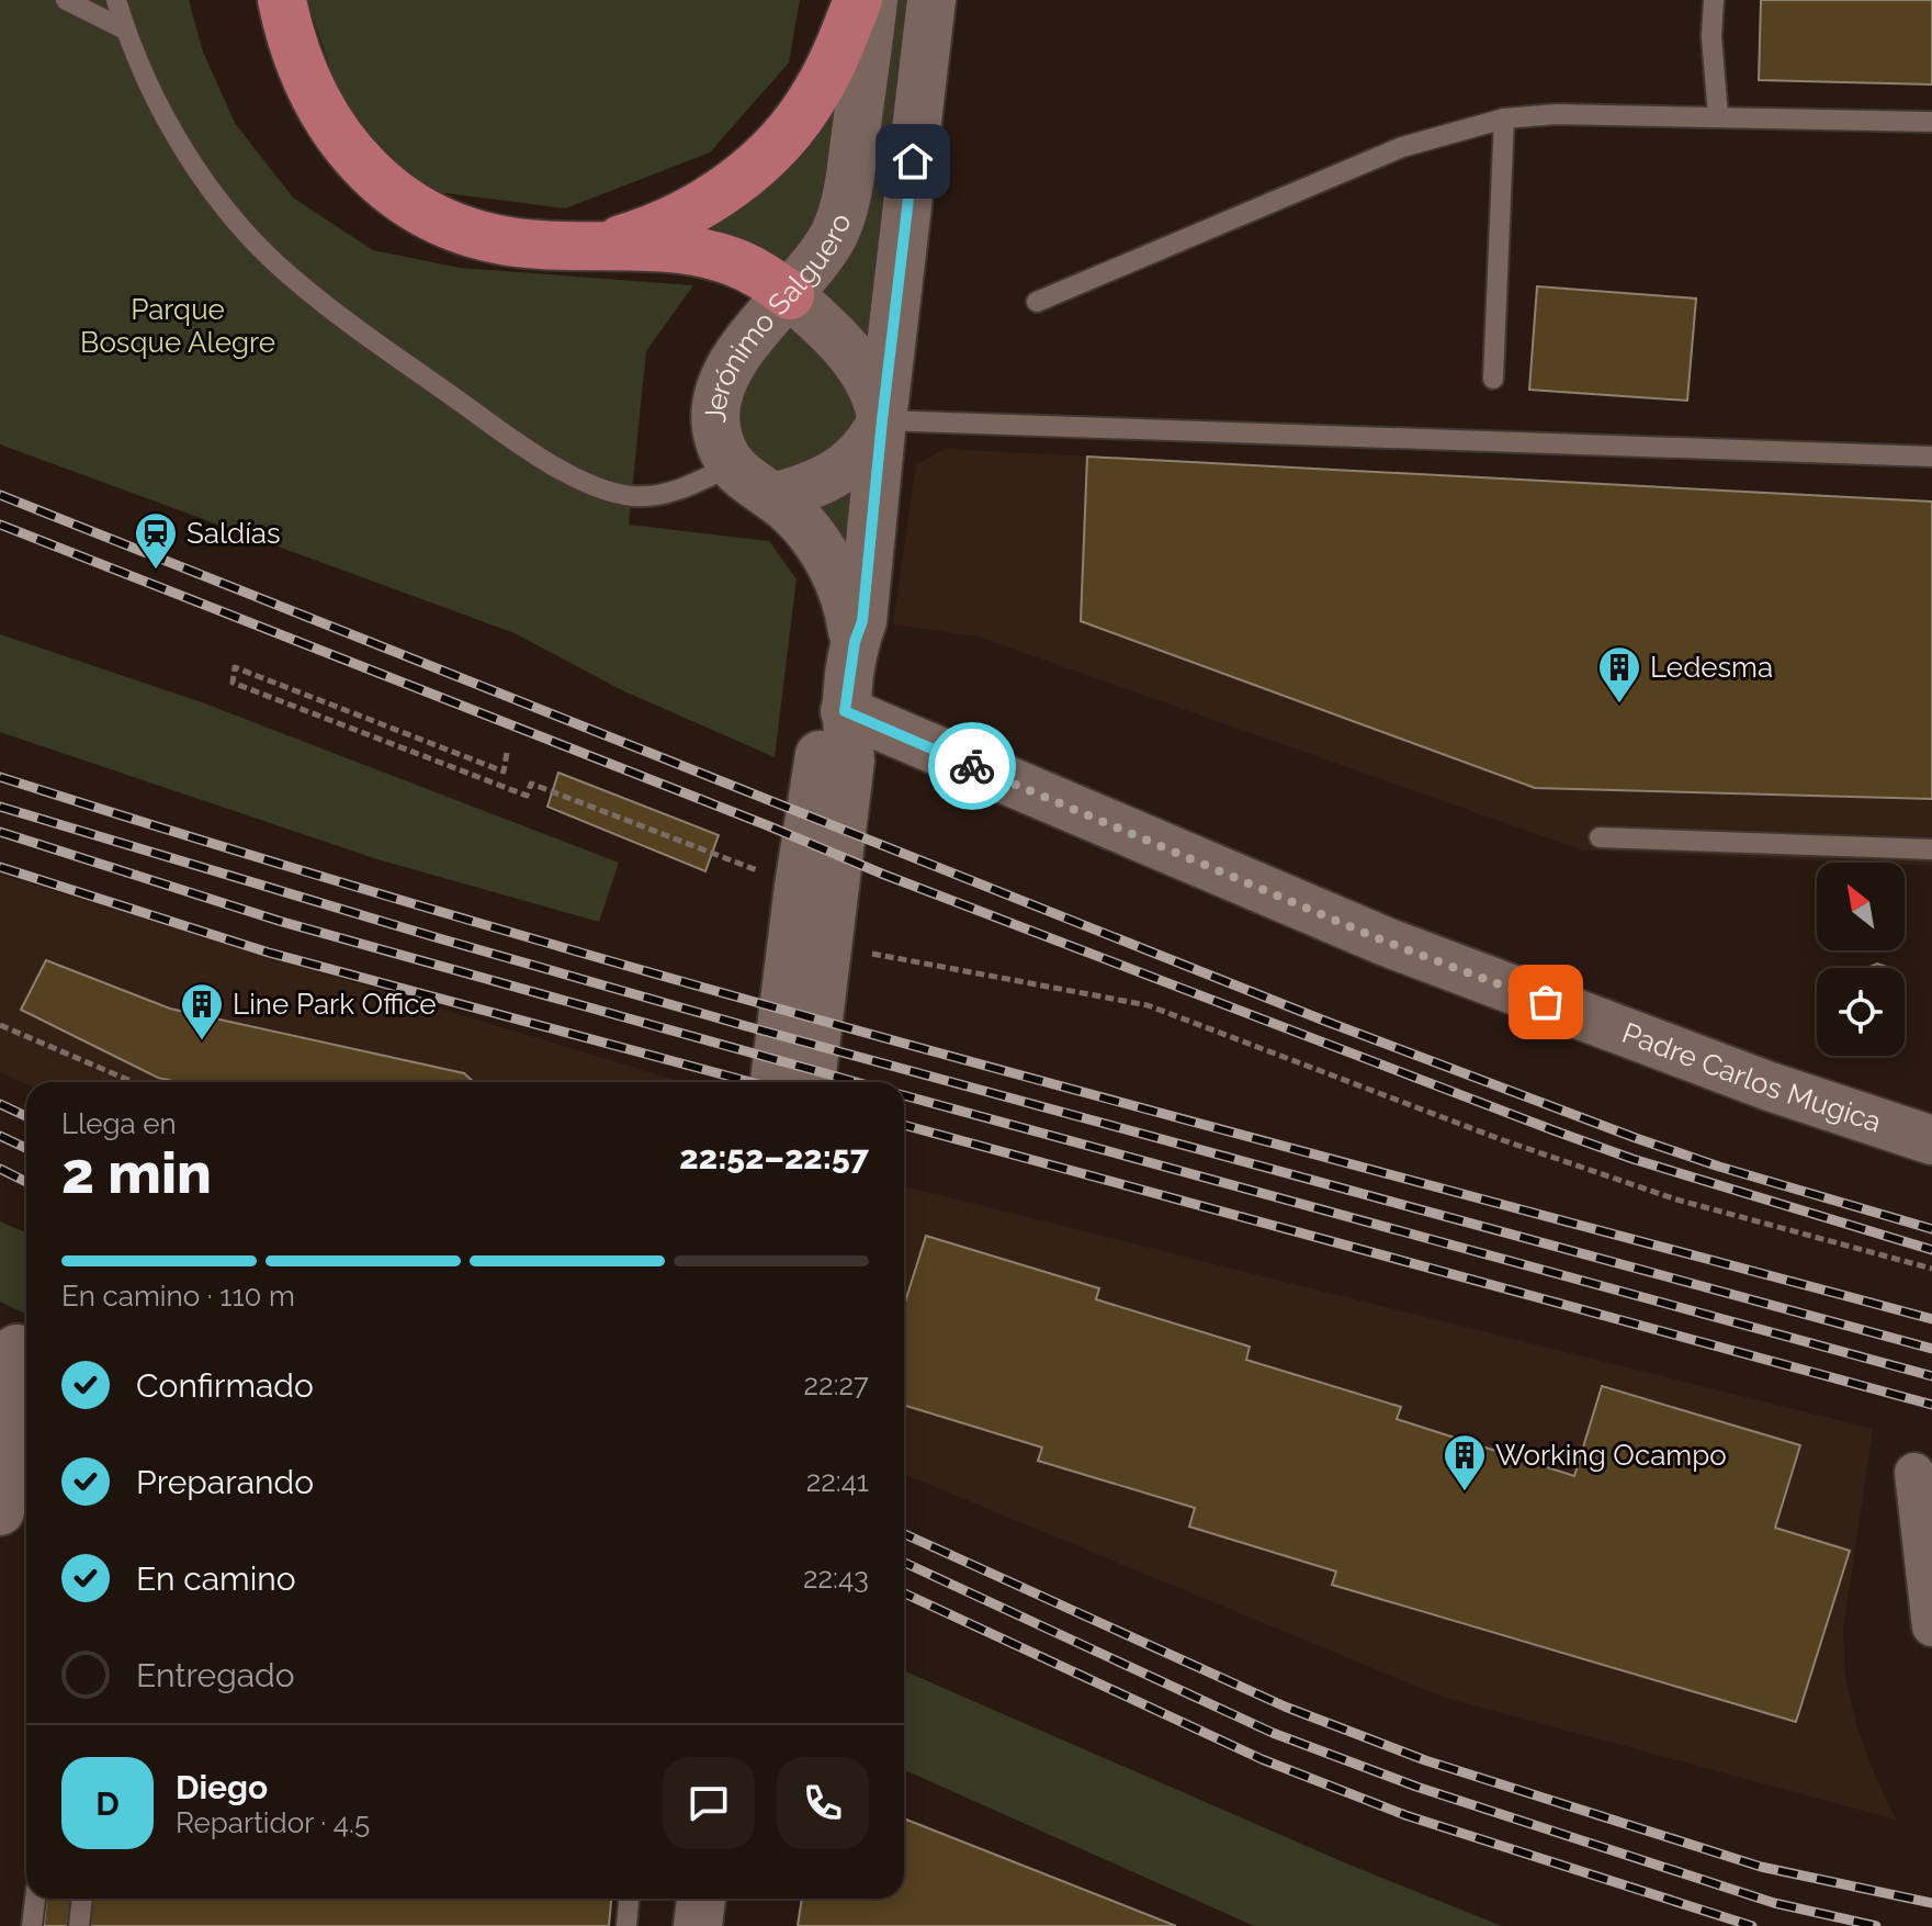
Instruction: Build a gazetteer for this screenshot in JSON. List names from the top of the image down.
{
  "streets": {
    "street": ["Jerónimo Salguero", "Padre Carlos Mugica"]
  },
  "crossings": [
    ["Jerónimo Salguero", "Padre Carlos Mugica"]
  ],
  "parks": ["Parque Bosque Alegre"],
  "places": {
    "station": ["Saldías"],
    "building": ["Ledesma", "Line Park Office", "Working Ocampo"]
  },
  "north": "top left",
  "page": {
    "heading": ["2 min", "Llega en", "22:52–22:57"],
    "panel": ["Diego", "Repartidor · 4.5"],
    "bar": "En camino · 110 m",
    "list": [
      ["Confirmado", "22:27"],
      ["Preparando", "22:41"],
      ["En camino", "22:43"],
      "Entregado"
    ],
    "round": "D"
  }
}
